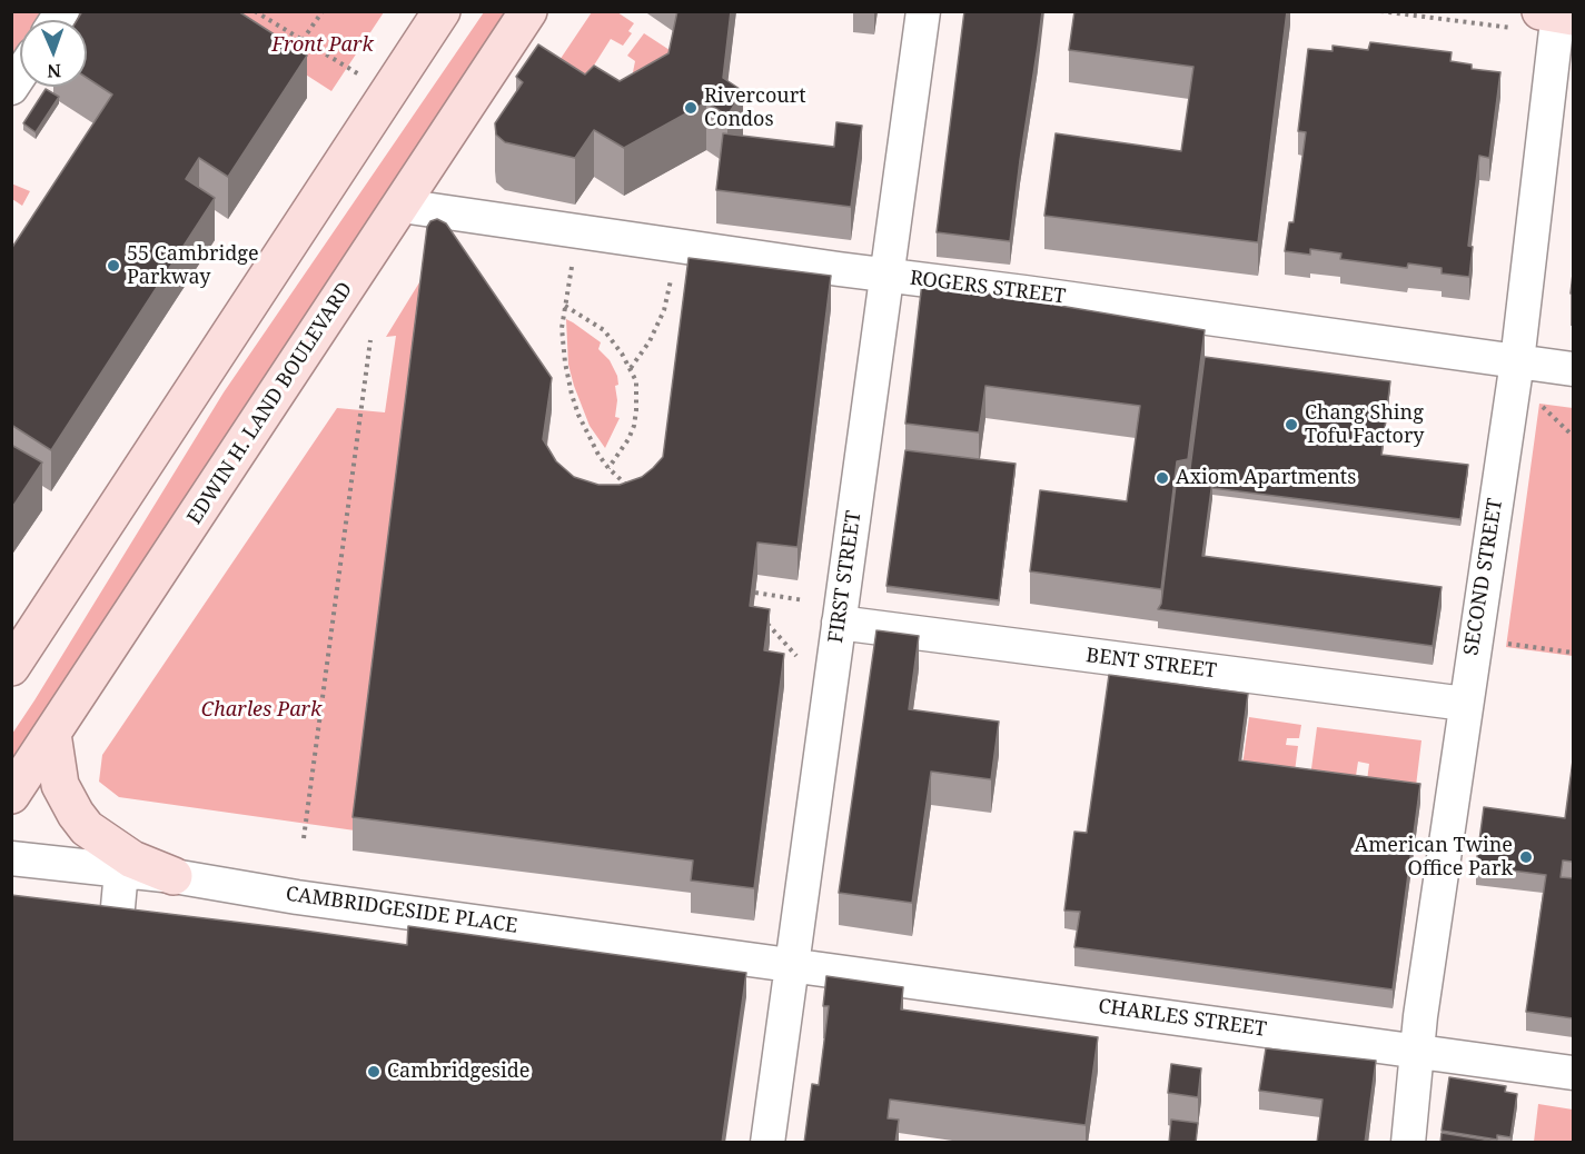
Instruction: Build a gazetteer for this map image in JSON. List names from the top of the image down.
{
  "streets": {
    "main road": ["EDWIN H. LAND BOULEVARD"],
    "street": [
      "ROGERS STREET",
      "FIRST STREET",
      "SECOND STREET",
      "BENT STREET",
      "CAMBRIDGESIDE PLACE",
      "CHARLES STREET"
    ]
  },
  "crossings": [
    ["ROGERS STREET", "EDWIN H. LAND BOULEVARD"],
    ["ROGERS STREET", "FIRST STREET"],
    ["ROGERS STREET", "SECOND STREET"],
    ["FIRST STREET", "BENT STREET"],
    ["FIRST STREET", "CAMBRIDGESIDE PLACE"],
    ["FIRST STREET", "CHARLES STREET"],
    ["SECOND STREET", "BENT STREET"],
    ["SECOND STREET", "CHARLES STREET"],
    ["CAMBRIDGESIDE PLACE", "CHARLES STREET"]
  ],
  "parks": ["Front Park", "Charles Park"],
  "places": [
    "Rivercourt Condos",
    "55 Cambridge Parkway",
    "Chang Shing Tofu Factory",
    "Axiom Apartments",
    "American Twine Office Park",
    "Cambridgeside"
  ],
  "north": "bottom"
}
